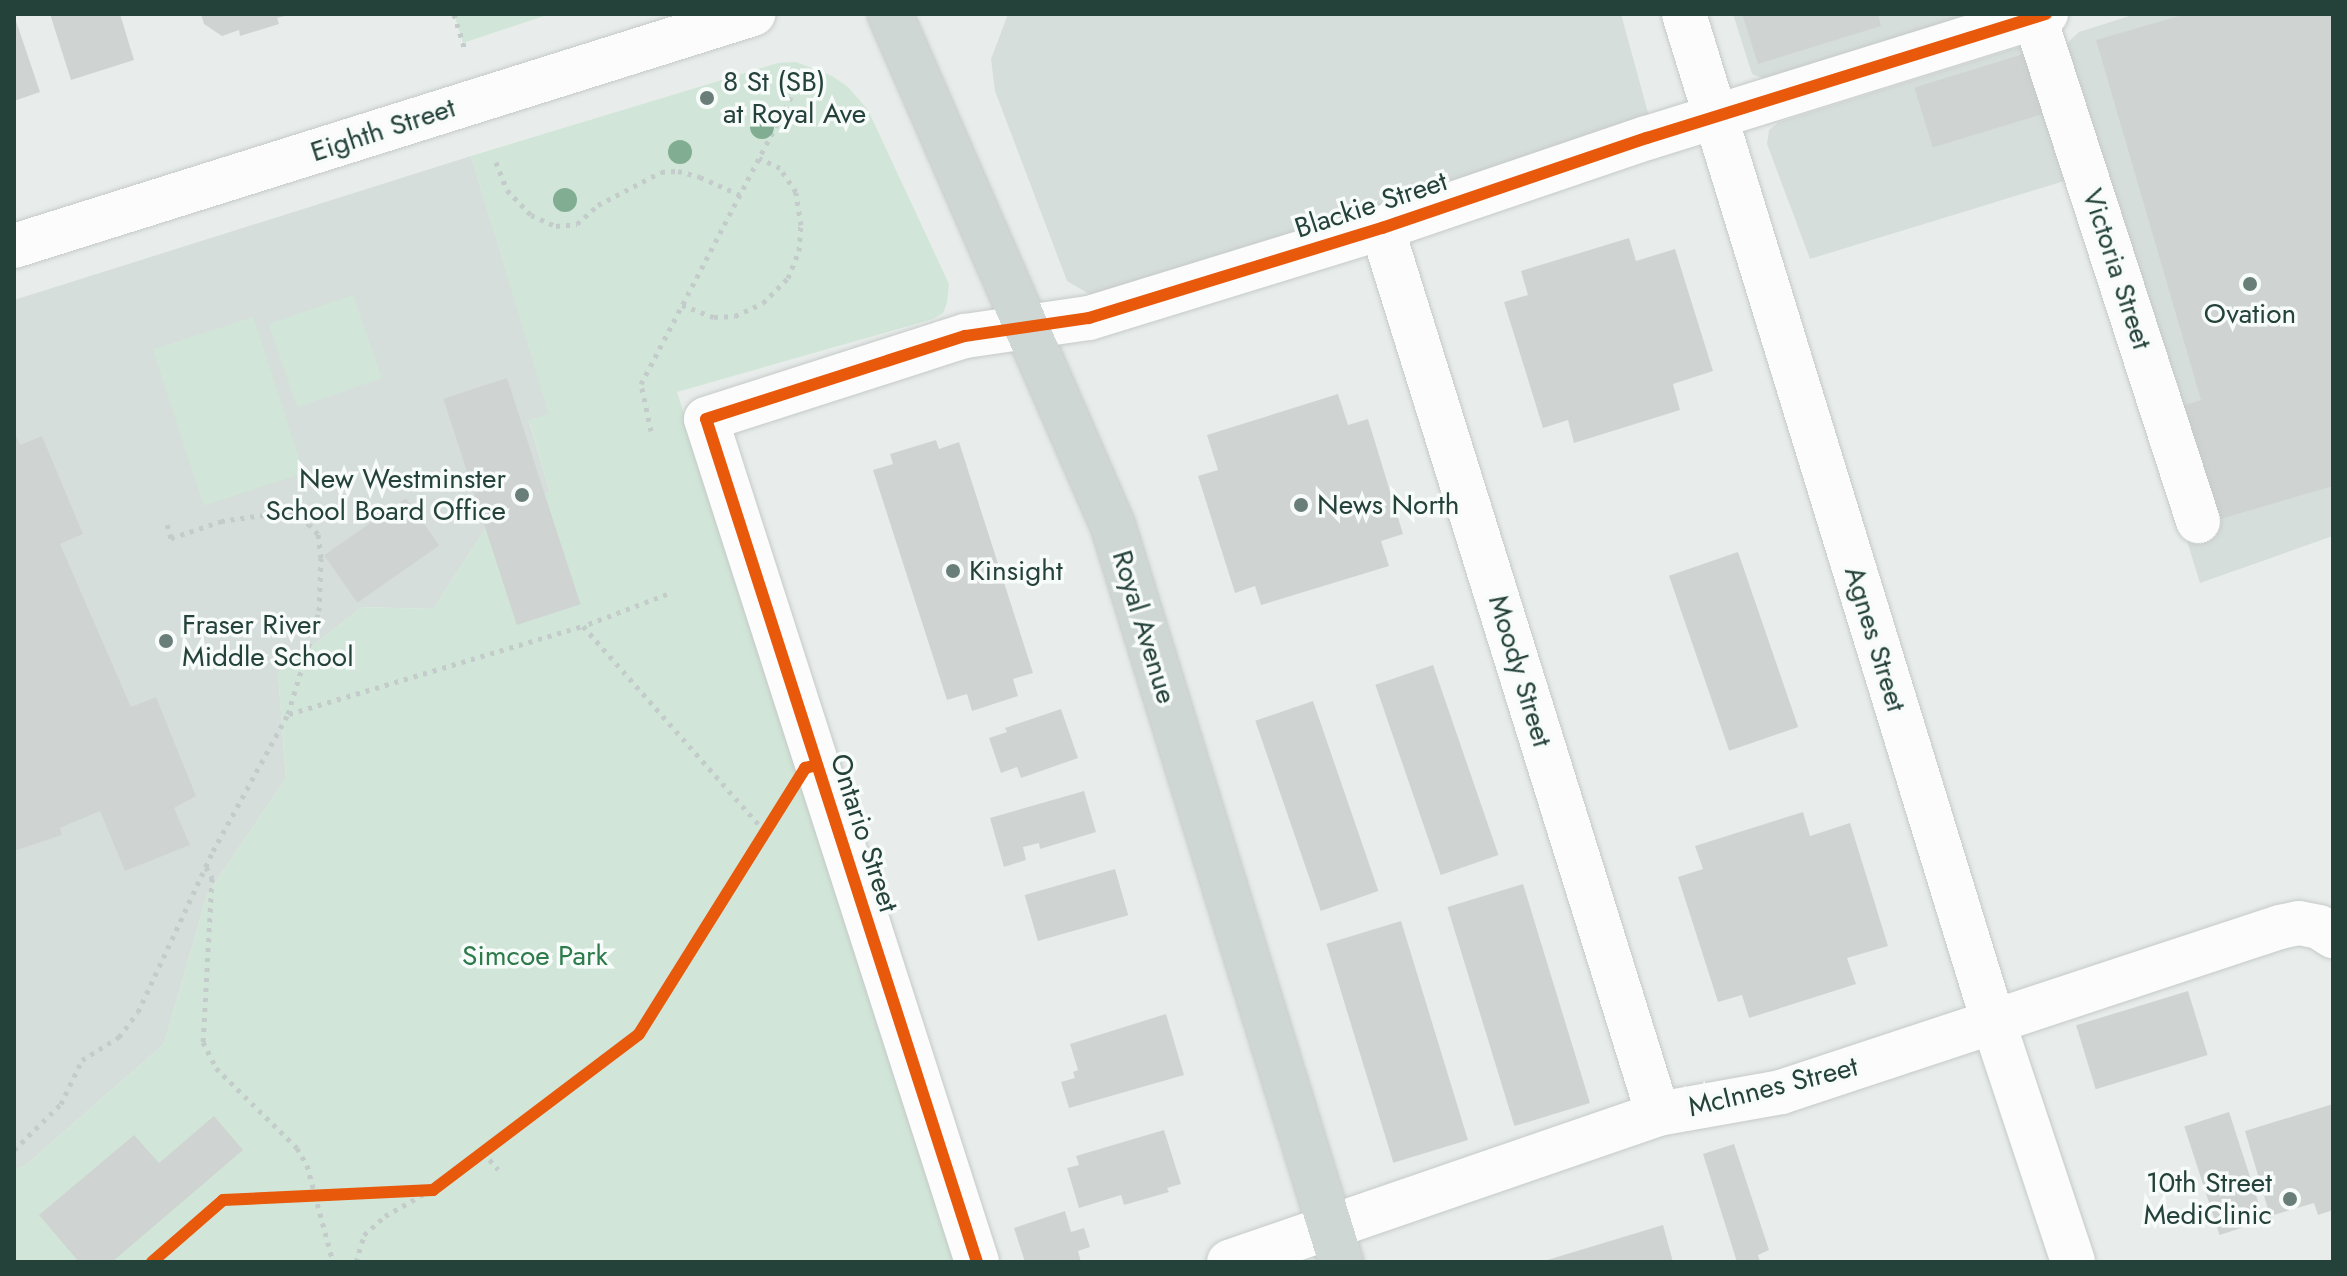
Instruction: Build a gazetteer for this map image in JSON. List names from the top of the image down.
{
  "streets": {
    "main road": ["Royal Avenue"],
    "street": [
      "Eighth Street",
      "Blackie Street",
      "Victoria Street",
      "Agnes Street",
      "Moody Street",
      "Ontario Street",
      "McInnes Street"
    ]
  },
  "crossings": [
    ["Blackie Street", "Victoria Street"],
    ["Blackie Street", "Royal Avenue"],
    ["Blackie Street", "Agnes Street"],
    ["Blackie Street", "Moody Street"],
    ["Blackie Street", "Ontario Street"],
    ["Royal Avenue", "McInnes Street"],
    ["Agnes Street", "McInnes Street"],
    ["Moody Street", "McInnes Street"]
  ],
  "parks": ["Simcoe Park"],
  "places": [
    "8 St (SB) at Royal Ave",
    "Ovation",
    "New Westminster School Board Office",
    "News North",
    "Kinsight",
    "Fraser River Middle School",
    "10th Street MediClinic"
  ]
}
